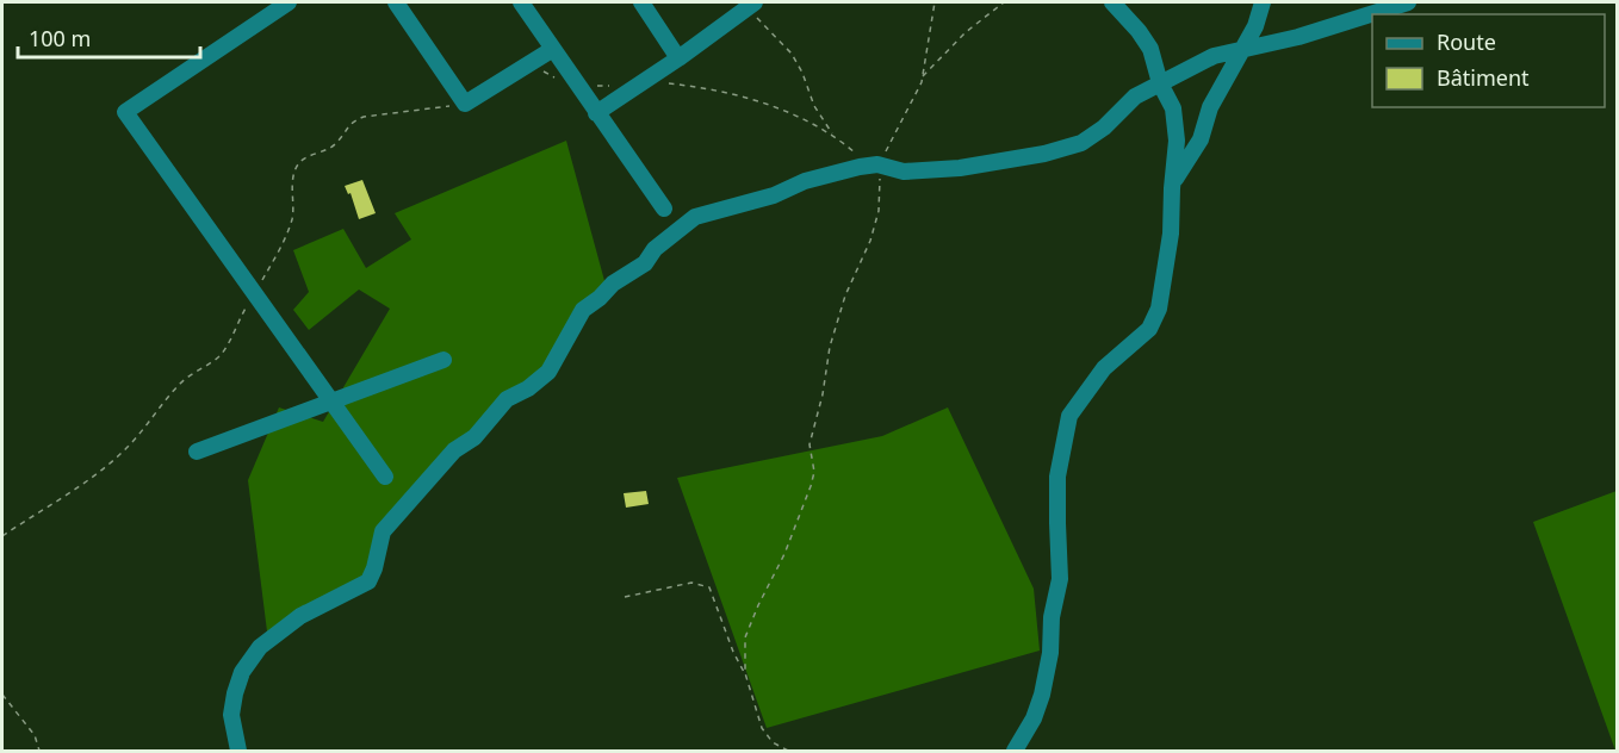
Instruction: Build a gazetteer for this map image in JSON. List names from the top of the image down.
{
  "legend": ["Route", "Bâtiment"],
  "scale_bar": "100 m"
}
